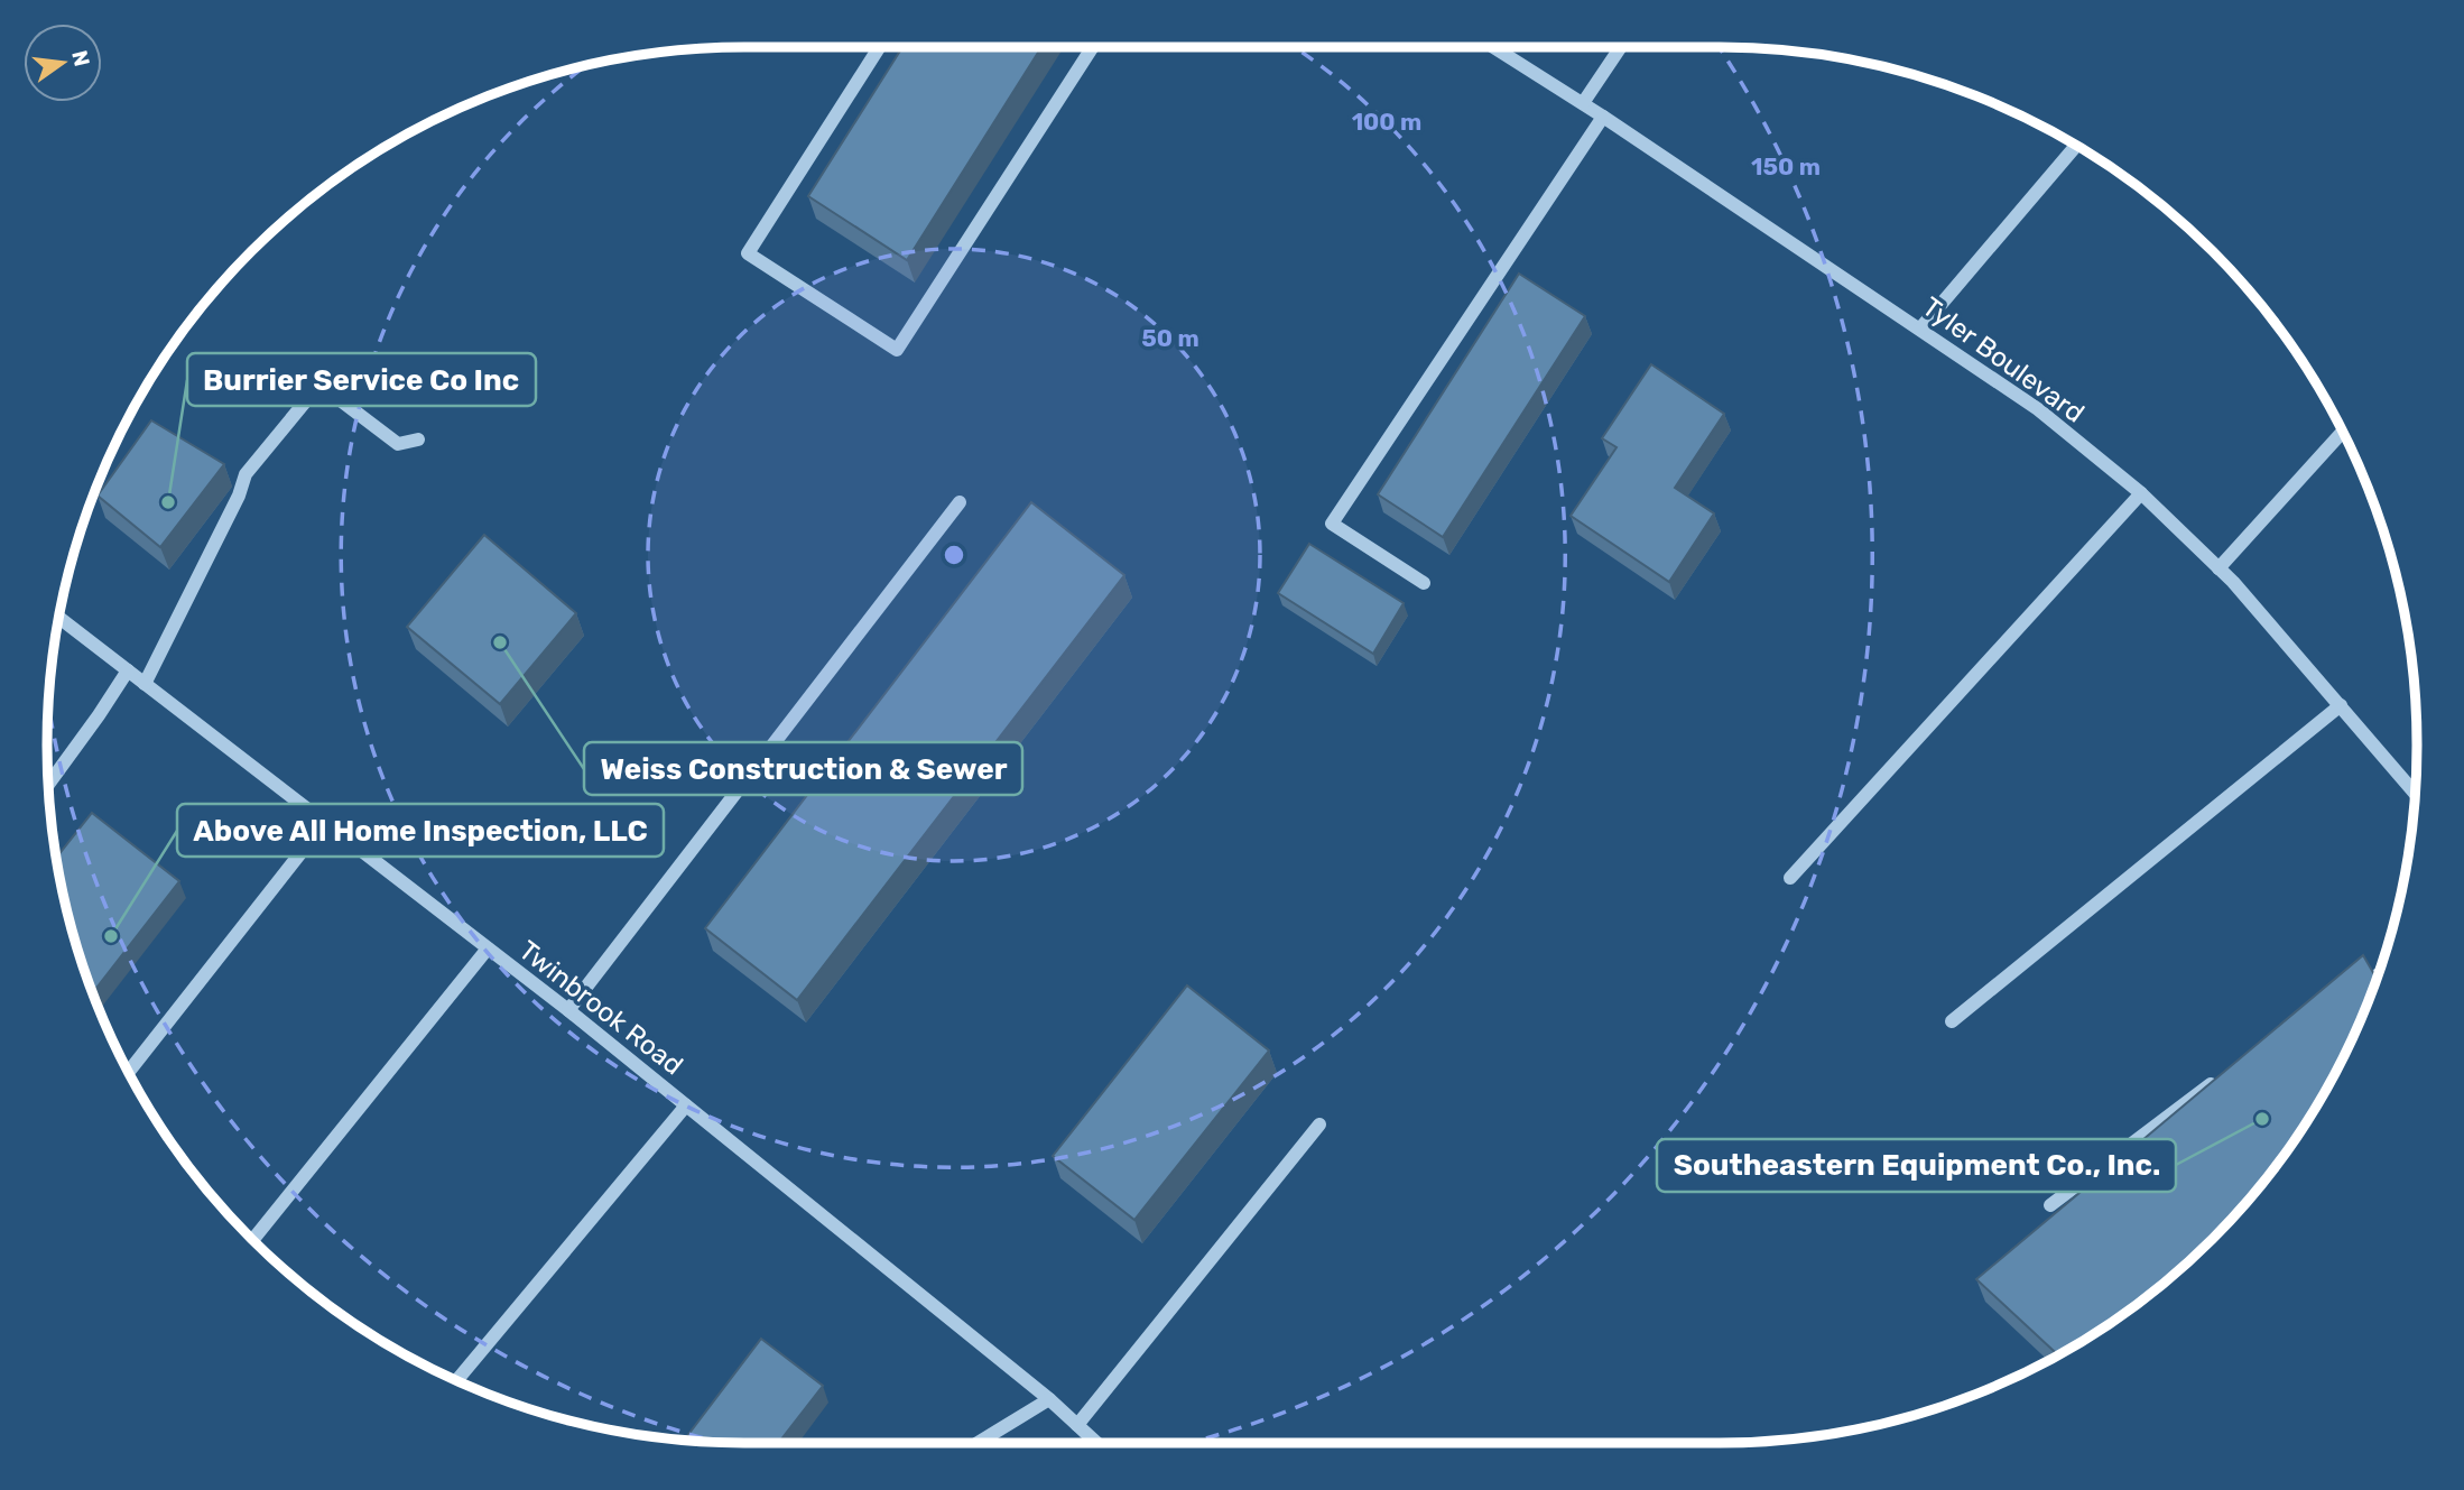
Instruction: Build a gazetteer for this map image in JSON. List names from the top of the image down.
{
  "streets": {
    "street": ["Tyler Boulevard", "Twinbrook Road"]
  },
  "places": [
    "Burrier Service Co Inc",
    "Weiss Construction & Sewer",
    "Above All Home Inspection, LLC",
    "Southeastern Equipment Co., Inc."
  ],
  "north": "right",
  "rings": ["100 m", "150 m", "50 m"]
}
